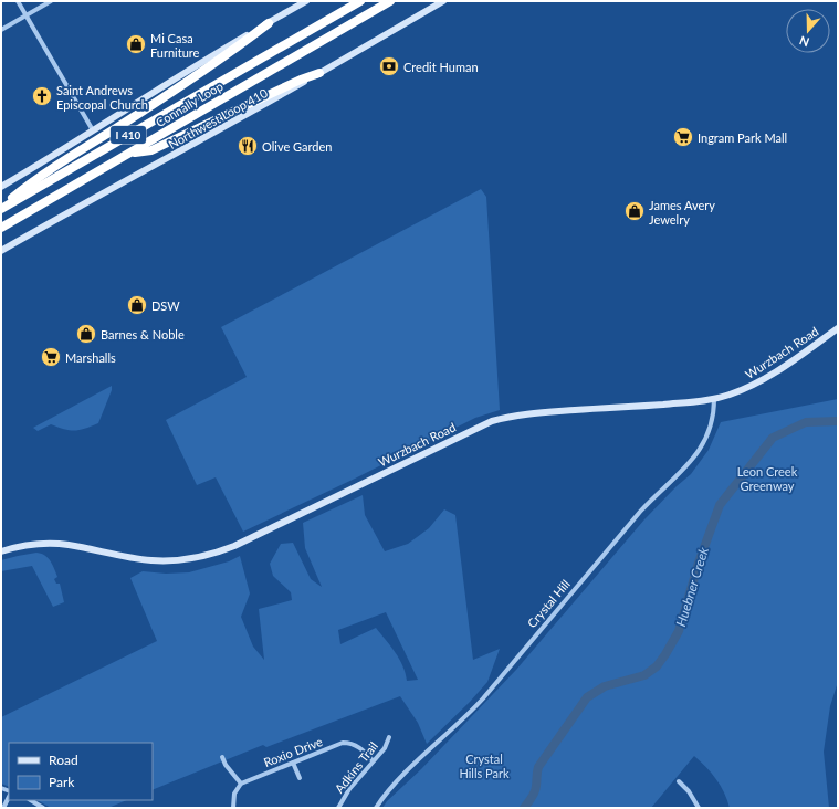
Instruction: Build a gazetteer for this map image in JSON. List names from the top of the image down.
{
  "streets": {
    "highway": ["Connally Loop", "I 410"],
    "main road": ["Northwest Loop 410", "Wurzbach Road"],
    "street": ["Crystal Hill", "Roxio Drive", "Adkins Trail"]
  },
  "crossings": [
    ["Wurzbach Road", "Crystal Hill"],
    ["Roxio Drive", "Adkins Trail"]
  ],
  "water": ["Huebner Creek"],
  "parks": ["Leon Creek Greenway", "Crystal Hills Park"],
  "places": {
    "shop": [
      "Mi Casa Furniture",
      "James Avery Jewelry",
      "DSW",
      "Barnes & Noble"
    ],
    "bank": ["Credit Human"],
    "church": ["Saint Andrews Episcopal Church"],
    "supermarket": ["Ingram Park Mall", "Marshalls"],
    "restaurant": ["Olive Garden"]
  },
  "legend": ["Road", "Park"],
  "north": "bottom"
}
